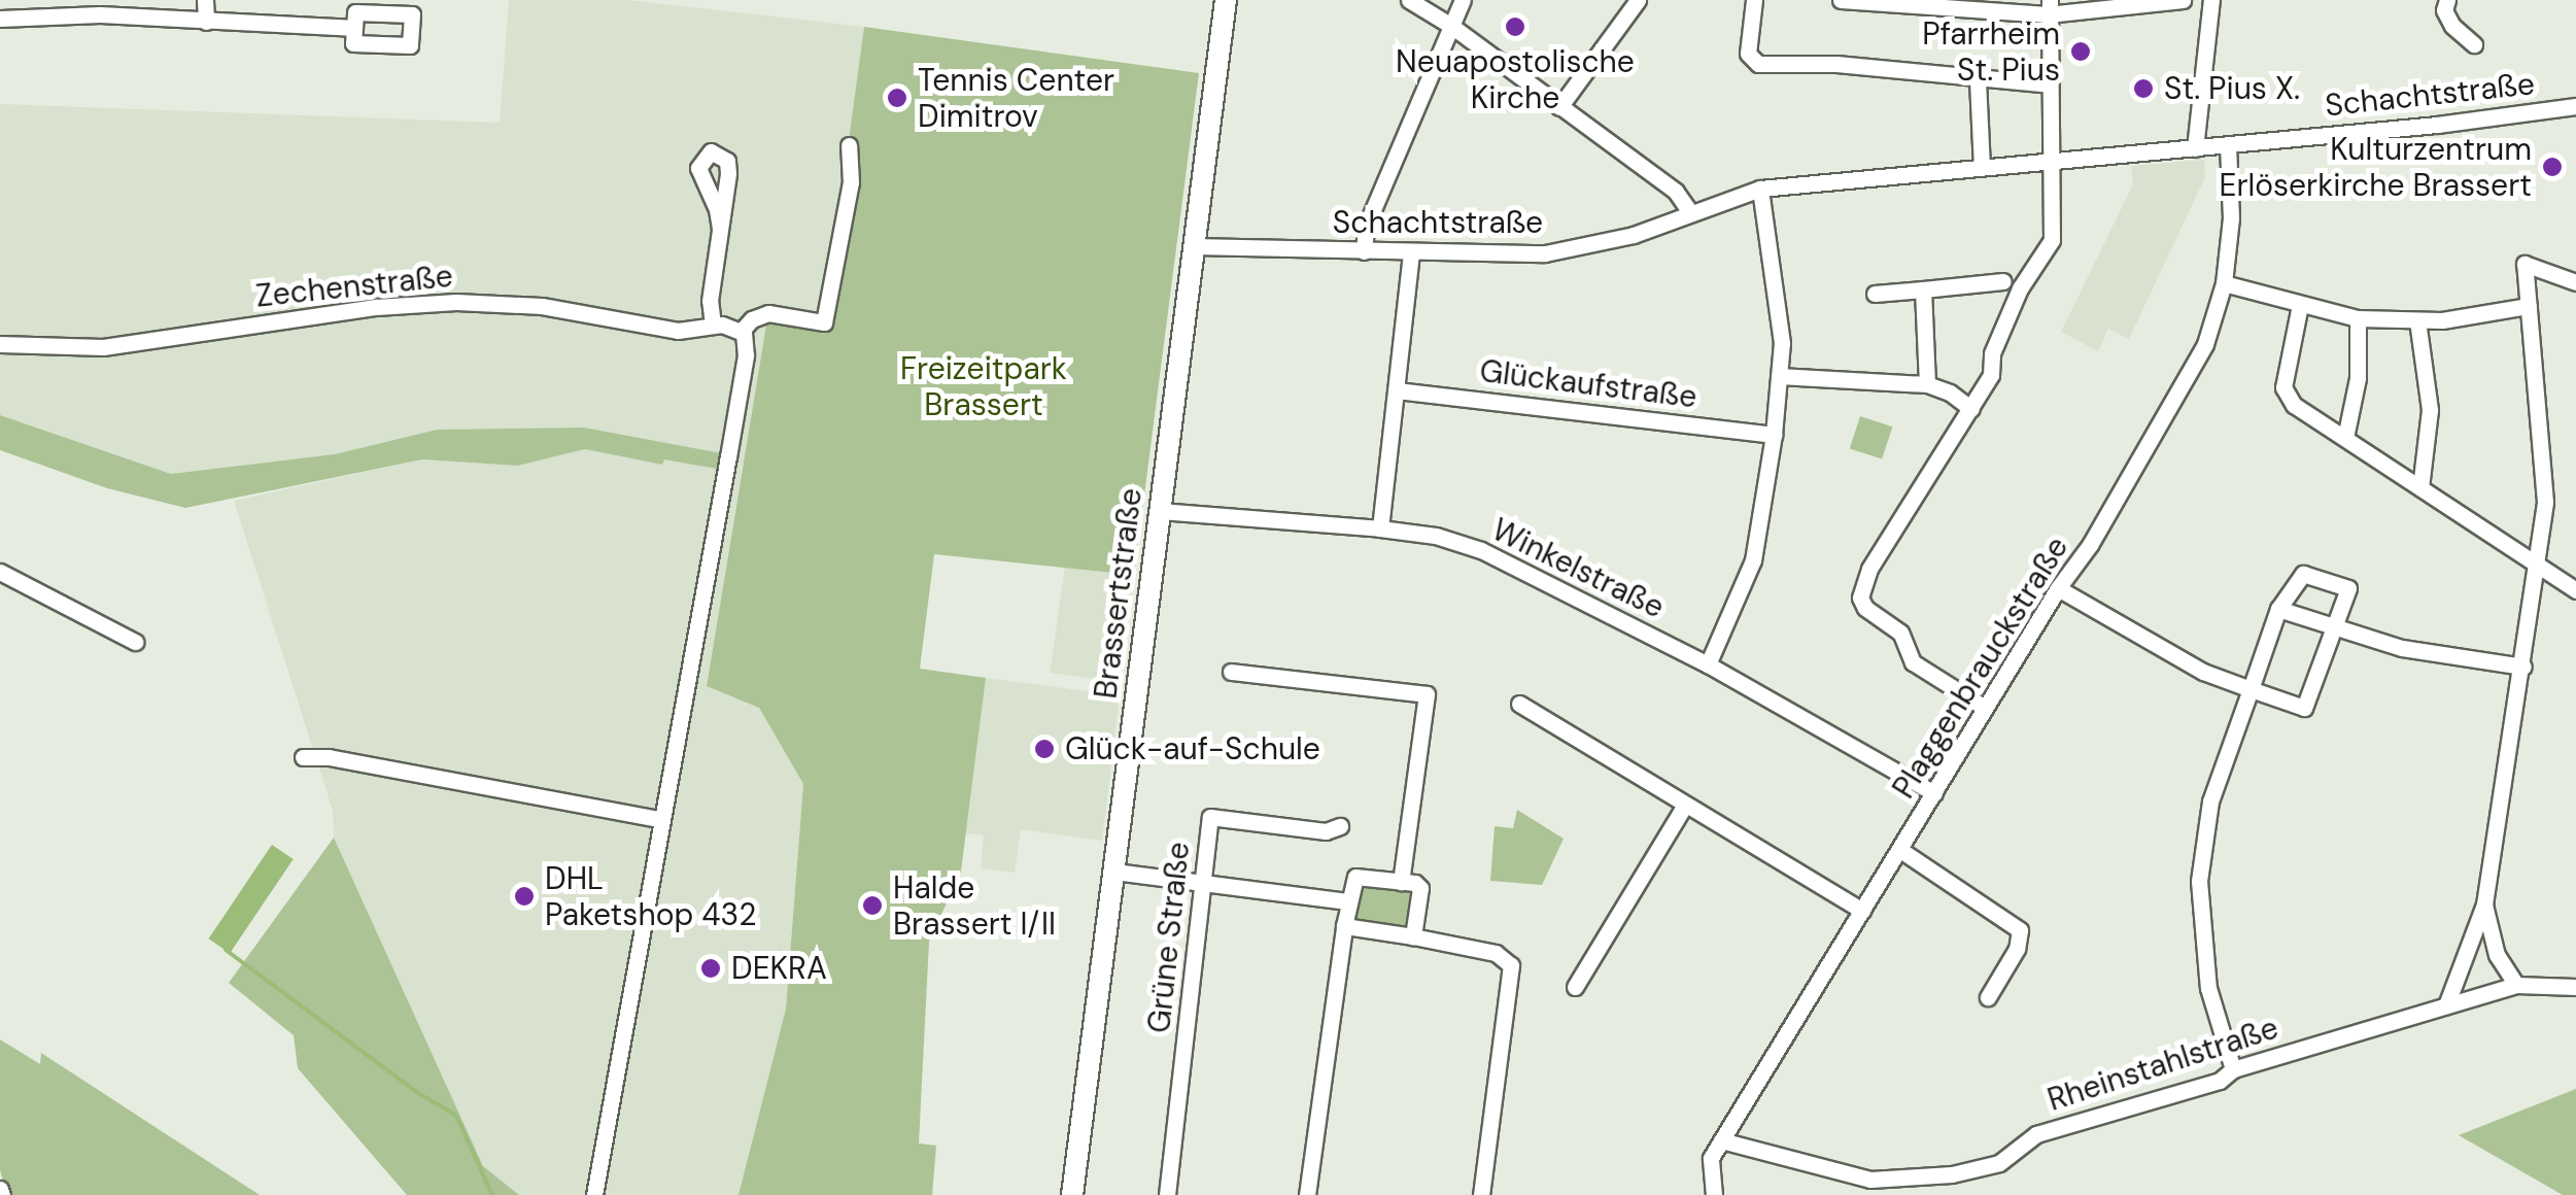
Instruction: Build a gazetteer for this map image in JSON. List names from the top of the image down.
{
  "streets": {
    "main road": ["Brassertstraße"],
    "street": [
      "Schachtstraße",
      "Zechenstraße",
      "Glückaufstraße",
      "Winkelstraße",
      "Plaggenbrauckstraße",
      "Grüne Straße",
      "Rheinstahlstraße"
    ]
  },
  "crossings": [
    ["Schachtstraße", "Brassertstraße"],
    ["Schachtstraße", "Plaggenbrauckstraße"],
    ["Winkelstraße", "Brassertstraße"],
    ["Winkelstraße", "Plaggenbrauckstraße"],
    ["Plaggenbrauckstraße", "Rheinstahlstraße"]
  ],
  "parks": ["Freizeitpark Brassert"],
  "places": [
    "Neuapostolische Kirche",
    "Pfarrheim St. Pius",
    "St. Pius X.",
    "Tennis Center Dimitrov",
    "Kulturzentrum Erlöserkirche Brassert",
    "Glück-auf-Schule",
    "DHL Paketshop 432",
    "Halde Brassert I/II",
    "DEKRA"
  ]
}
